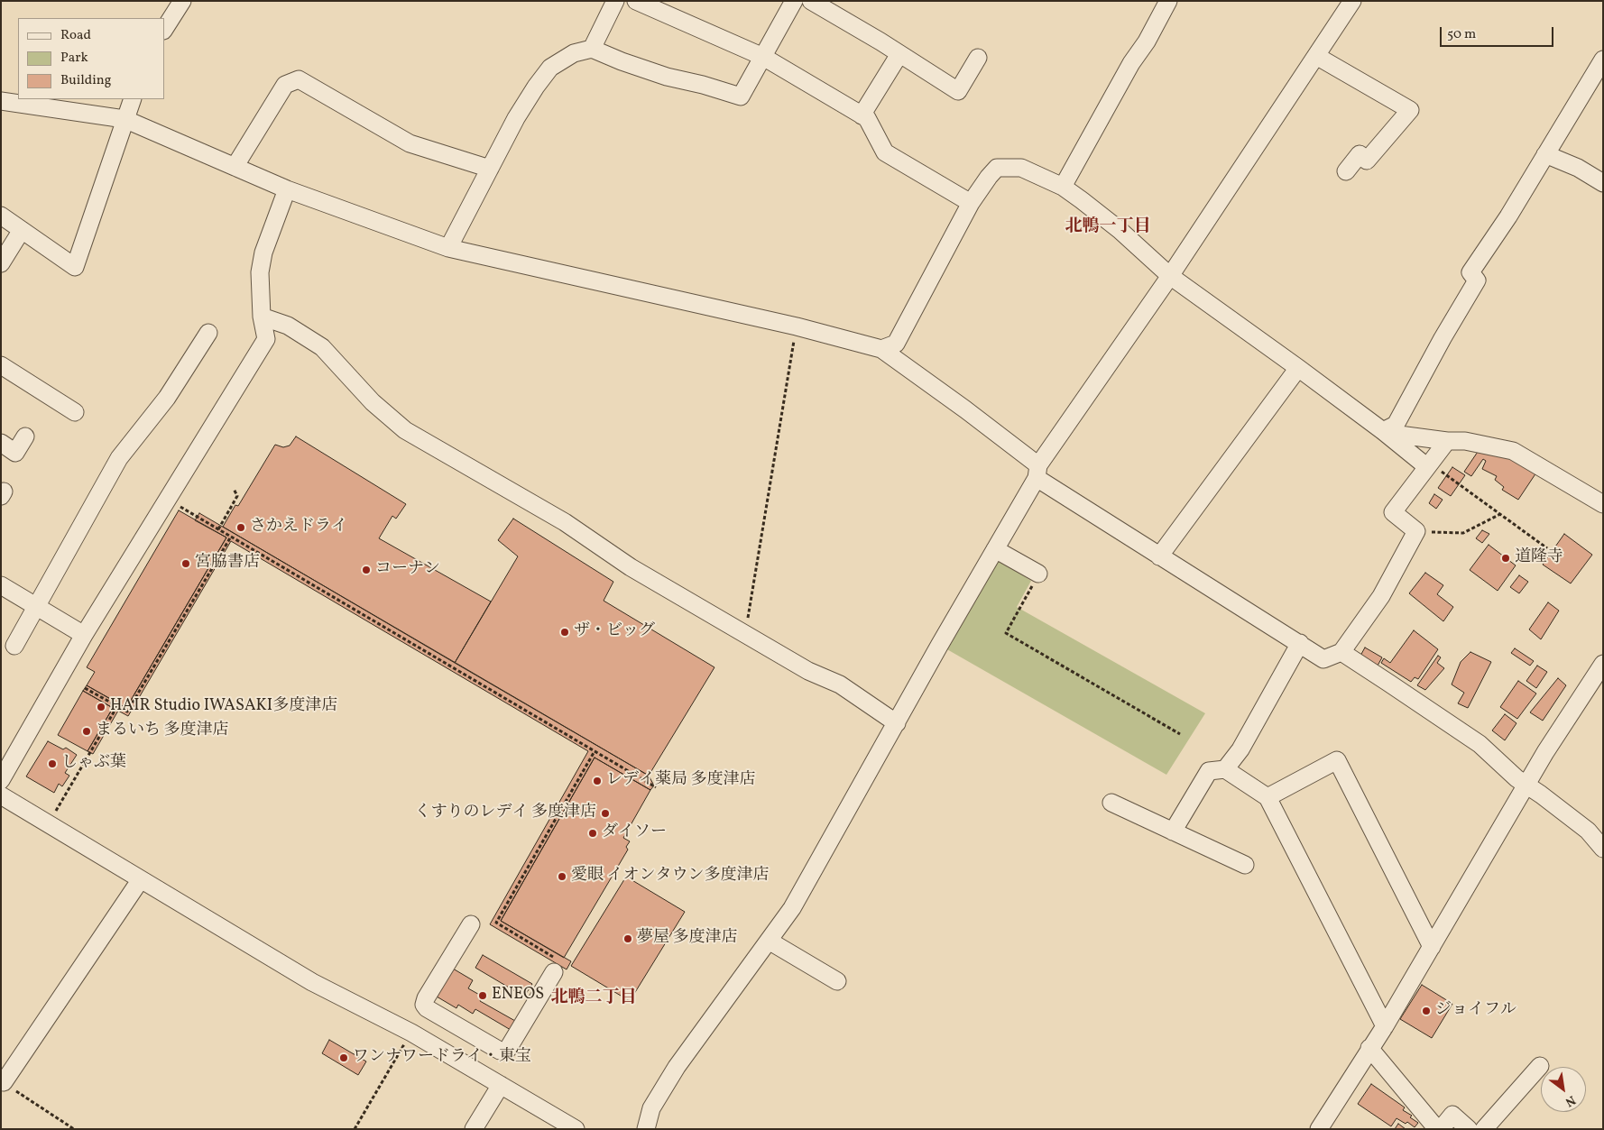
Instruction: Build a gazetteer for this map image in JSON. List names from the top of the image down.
{
  "districts": ["北鴨一丁目", "北鴨二丁目"],
  "places": [
    "さかえドライ",
    "道隆寺",
    "宮脇書店",
    "コーナン",
    "ザ・ビッグ",
    "HAIR Studio IWASAKI多度津店",
    "まるいち 多度津店",
    "しゃぶ葉",
    "レデイ薬局 多度津店",
    "くすりのレデイ 多度津店",
    "ダイソー",
    "愛眼 イオンタウン多度津店",
    "夢屋 多度津店",
    "ENEOS",
    "ジョイフル",
    "ワンナワードライ・東宝"
  ],
  "legend": ["Road", "Park", "Building"],
  "scale_bar": "50 m",
  "north": "bottom right"
}
